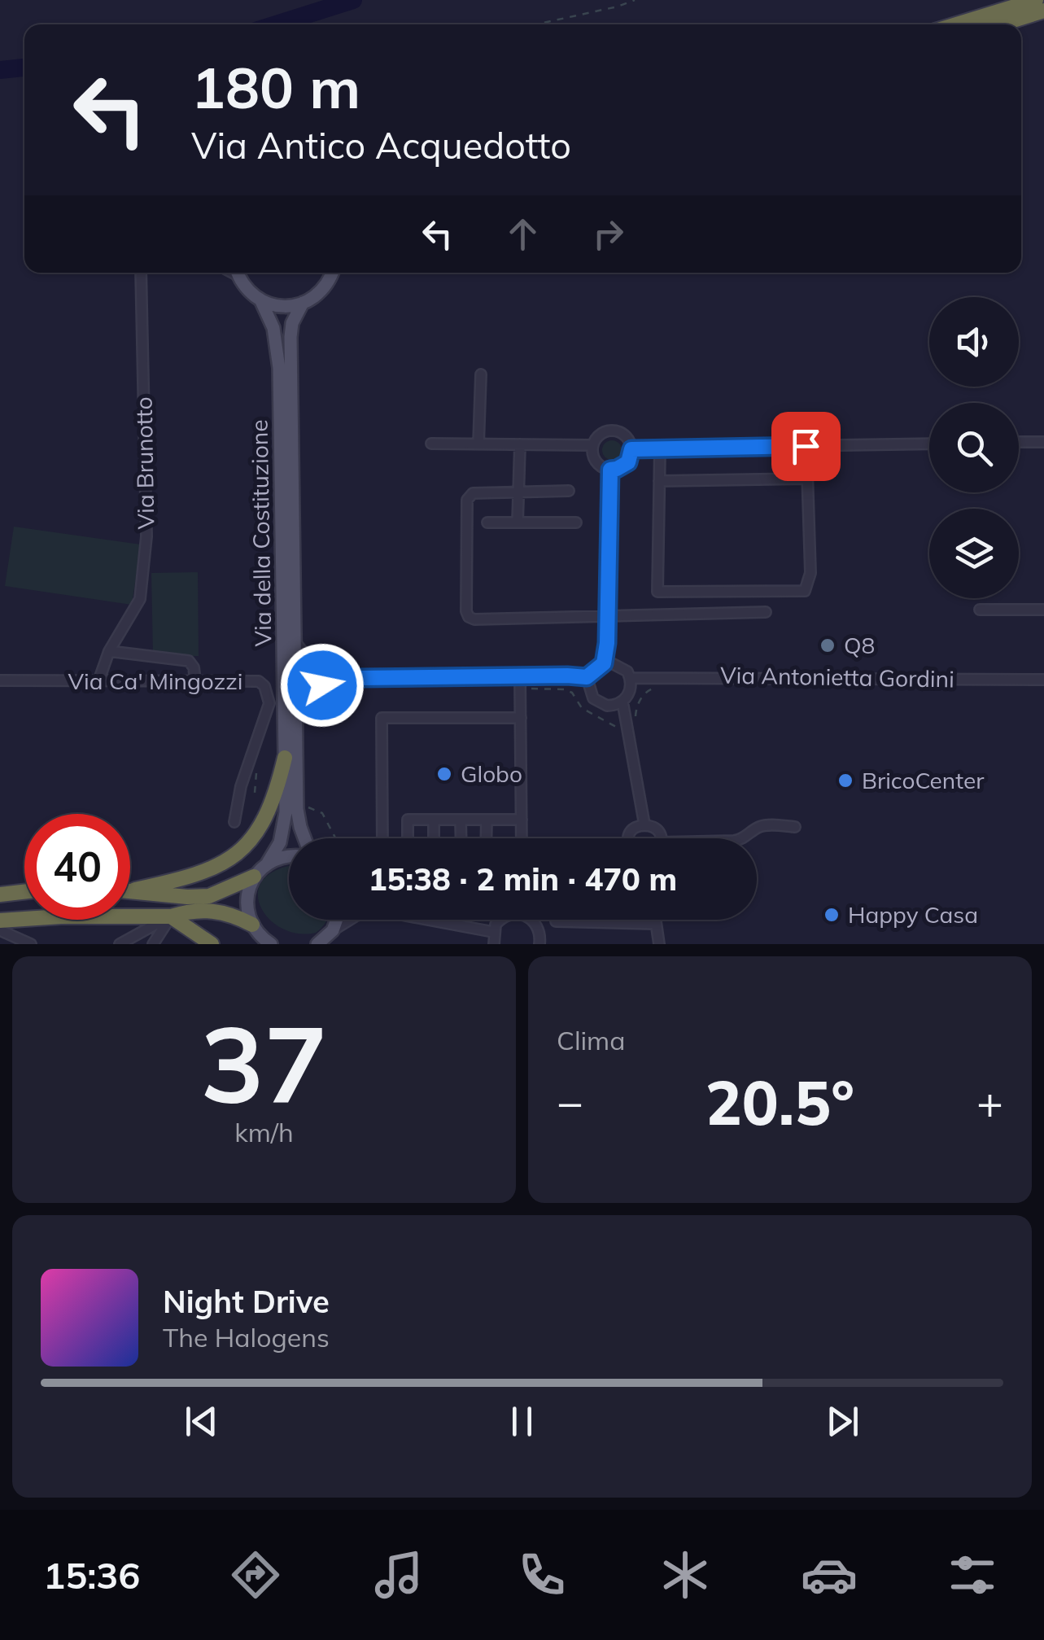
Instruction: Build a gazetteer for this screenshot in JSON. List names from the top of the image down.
{
  "streets": {
    "main road": ["Via della Costituzione"],
    "street": ["Via Brunotto", "Via Antonietta Gordini", "Via Ca' Mingozzi"]
  },
  "crossings": [
    ["Via Brunotto", "Via Ca' Mingozzi"]
  ],
  "places": [
    "Q8",
    "Globo",
    "BricoCenter",
    "Happy Casa"
  ],
  "page": {
    "turn": ["180 m", "Via Antico Acquedotto"],
    "limit": "40",
    "trip": "15:38 · 2 min · 470 m",
    "tile": [
      ["37", "km/h"],
      "Clima"
    ],
    "heat": ["−", "20.5°", "+"],
    "song": ["Night Drive", "The Halogens"],
    "tabs": "15:36"
  }
}
